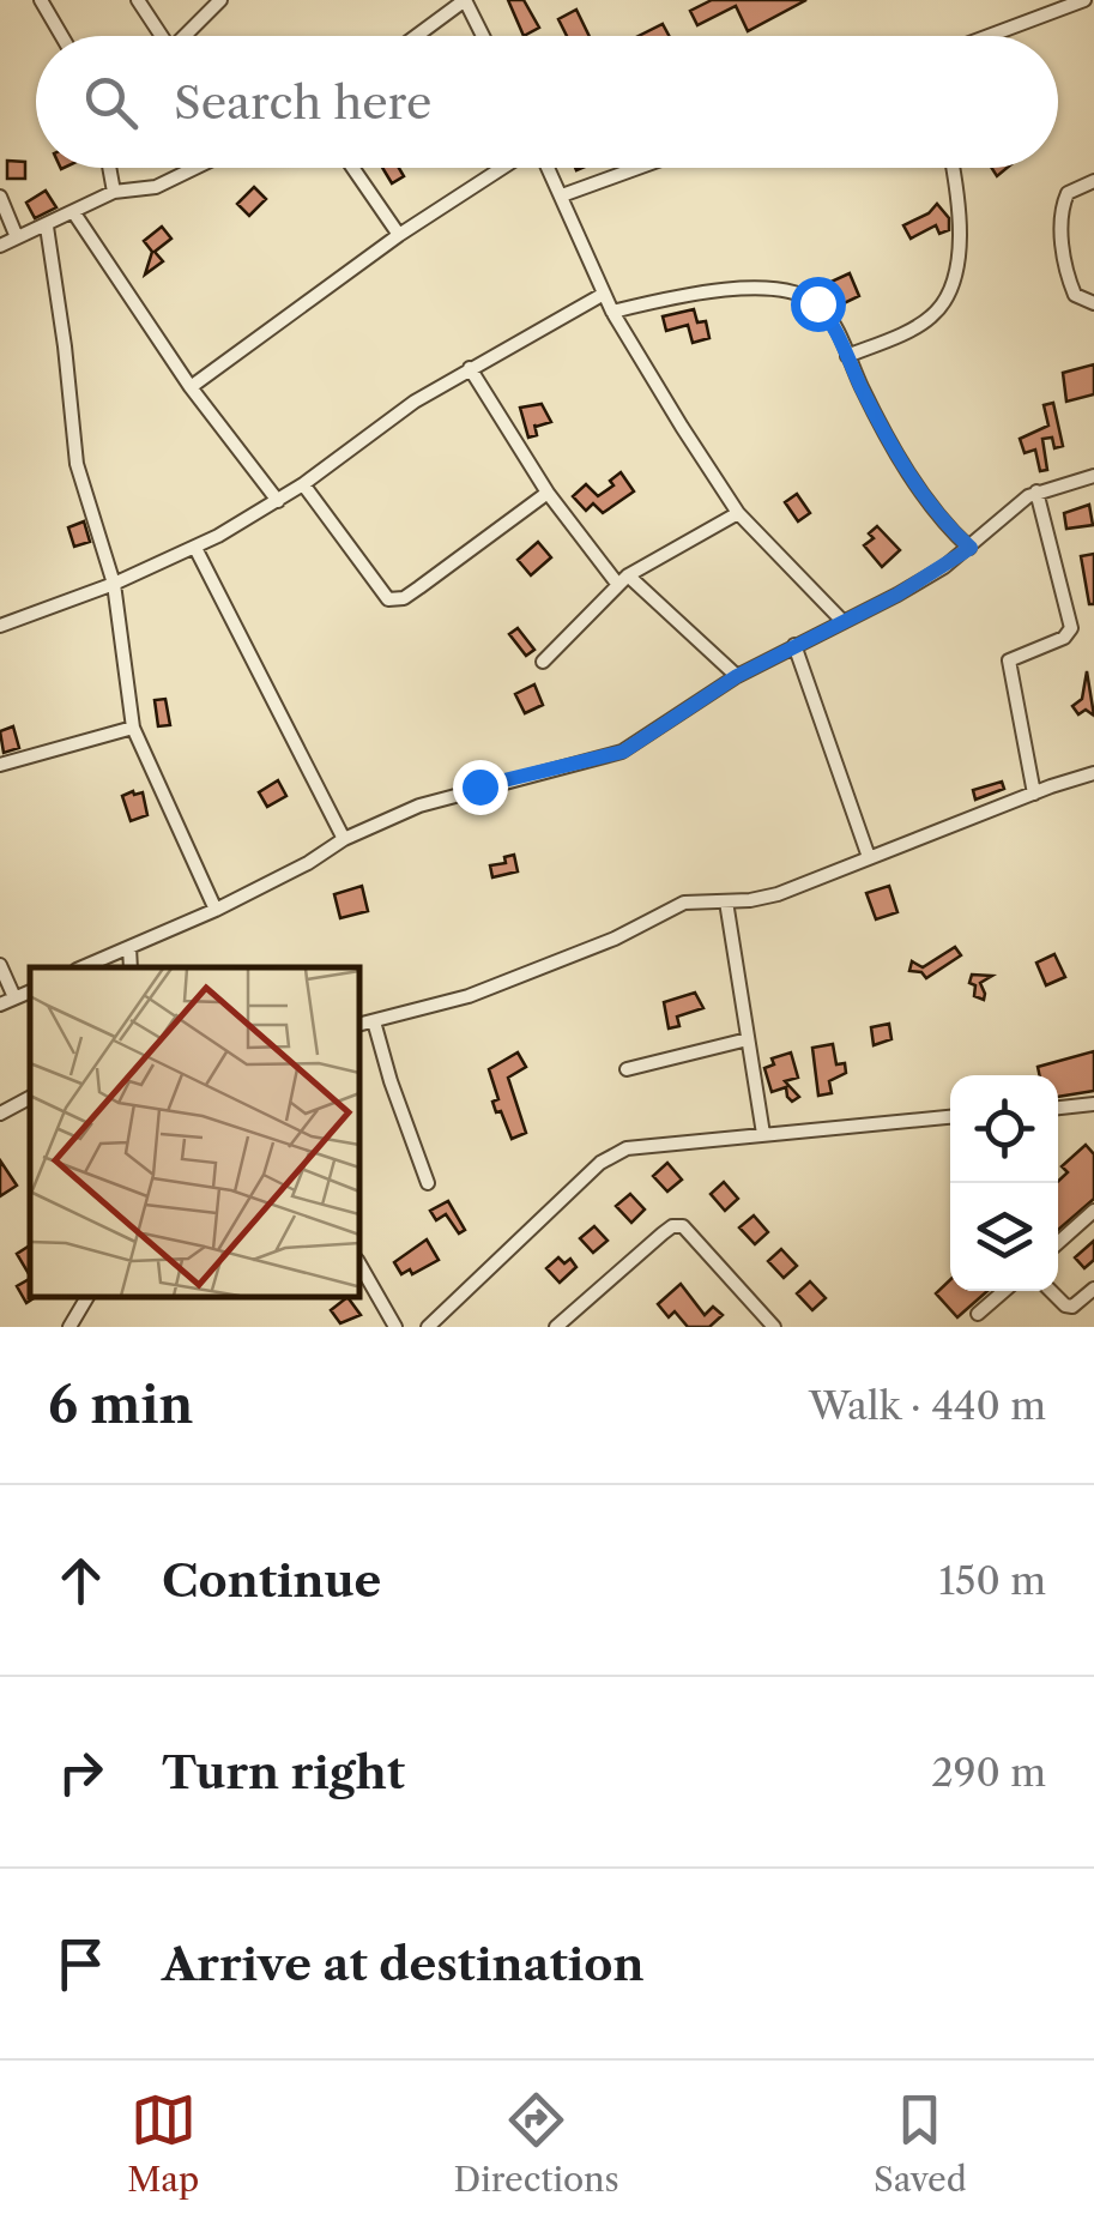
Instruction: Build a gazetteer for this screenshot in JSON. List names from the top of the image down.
{
  "page": {
    "search": "Search here",
    "heading": ["6 min", "Walk · 440 m"],
    "list": [
      ["Continue", "150 m"],
      ["Turn right", "290 m"],
      "Arrive at destination"
    ],
    "nav": ["Map", "Directions", "Saved"]
  }
}
